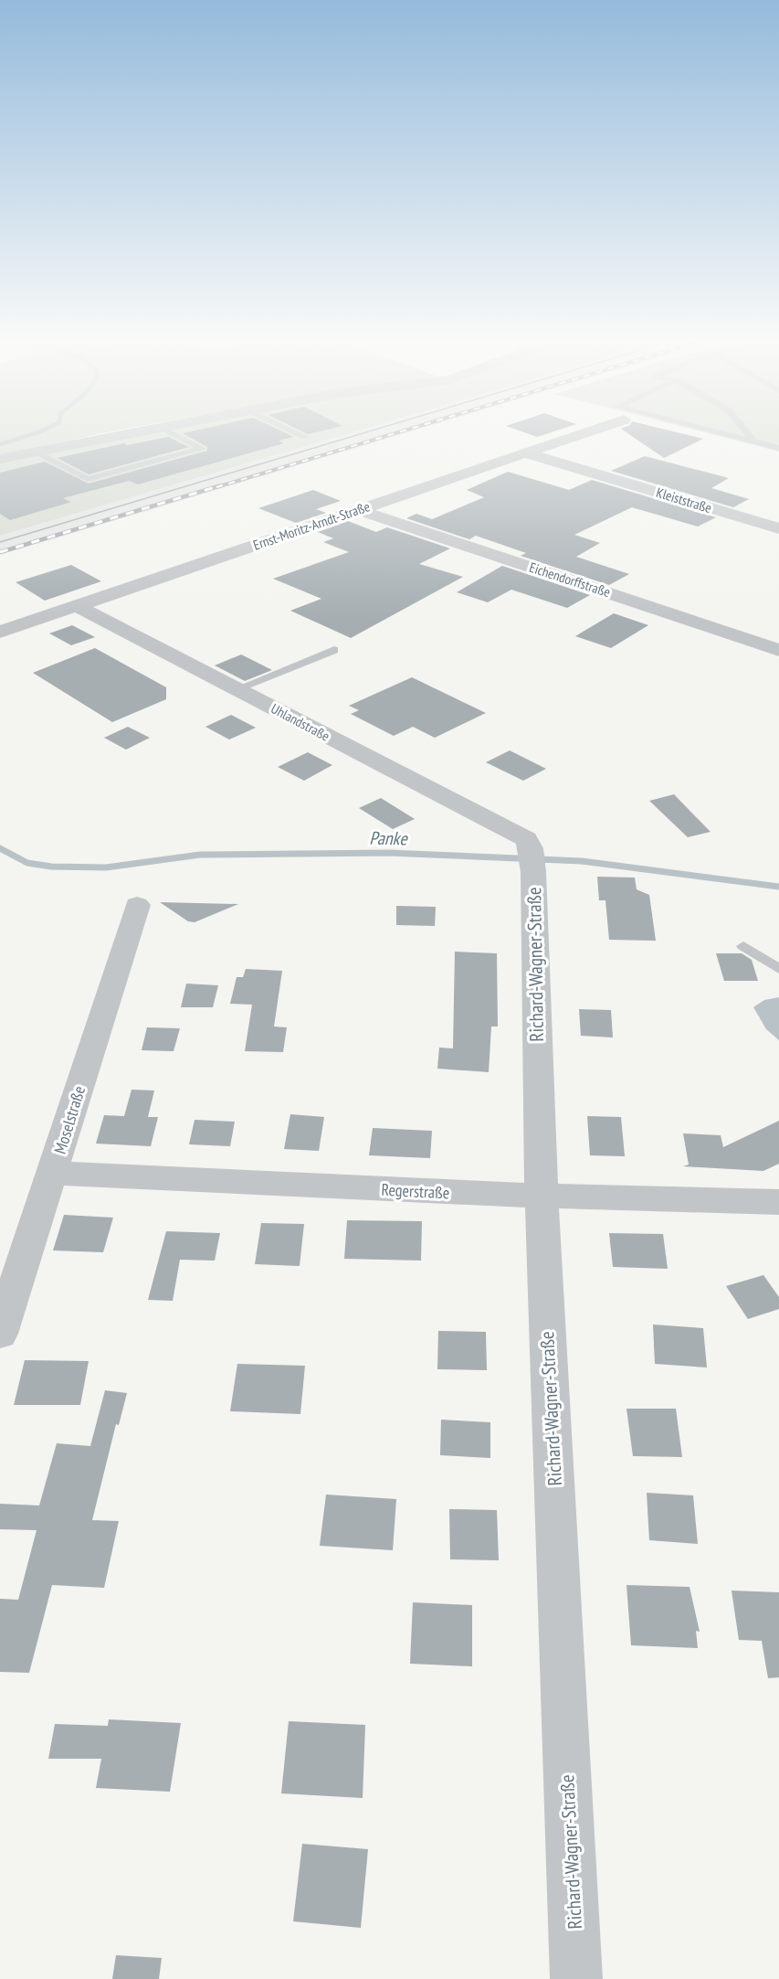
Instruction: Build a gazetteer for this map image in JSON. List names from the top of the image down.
{
  "streets": {
    "street": [
      "Kleiststraße",
      "Ernst-Moritz-Arndt-Straße",
      "Eichendorffstraße",
      "Uhlandstraße",
      "Richard-Wagner-Straße",
      "Moselstraße",
      "Regerstraße"
    ]
  },
  "crossings": [
    ["Kleiststraße", "Ernst-Moritz-Arndt-Straße"],
    ["Ernst-Moritz-Arndt-Straße", "Eichendorffstraße"],
    ["Ernst-Moritz-Arndt-Straße", "Uhlandstraße"],
    ["Uhlandstraße", "Richard-Wagner-Straße"],
    ["Richard-Wagner-Straße", "Regerstraße"],
    ["Moselstraße", "Regerstraße"]
  ],
  "water": ["Panke"]
}
